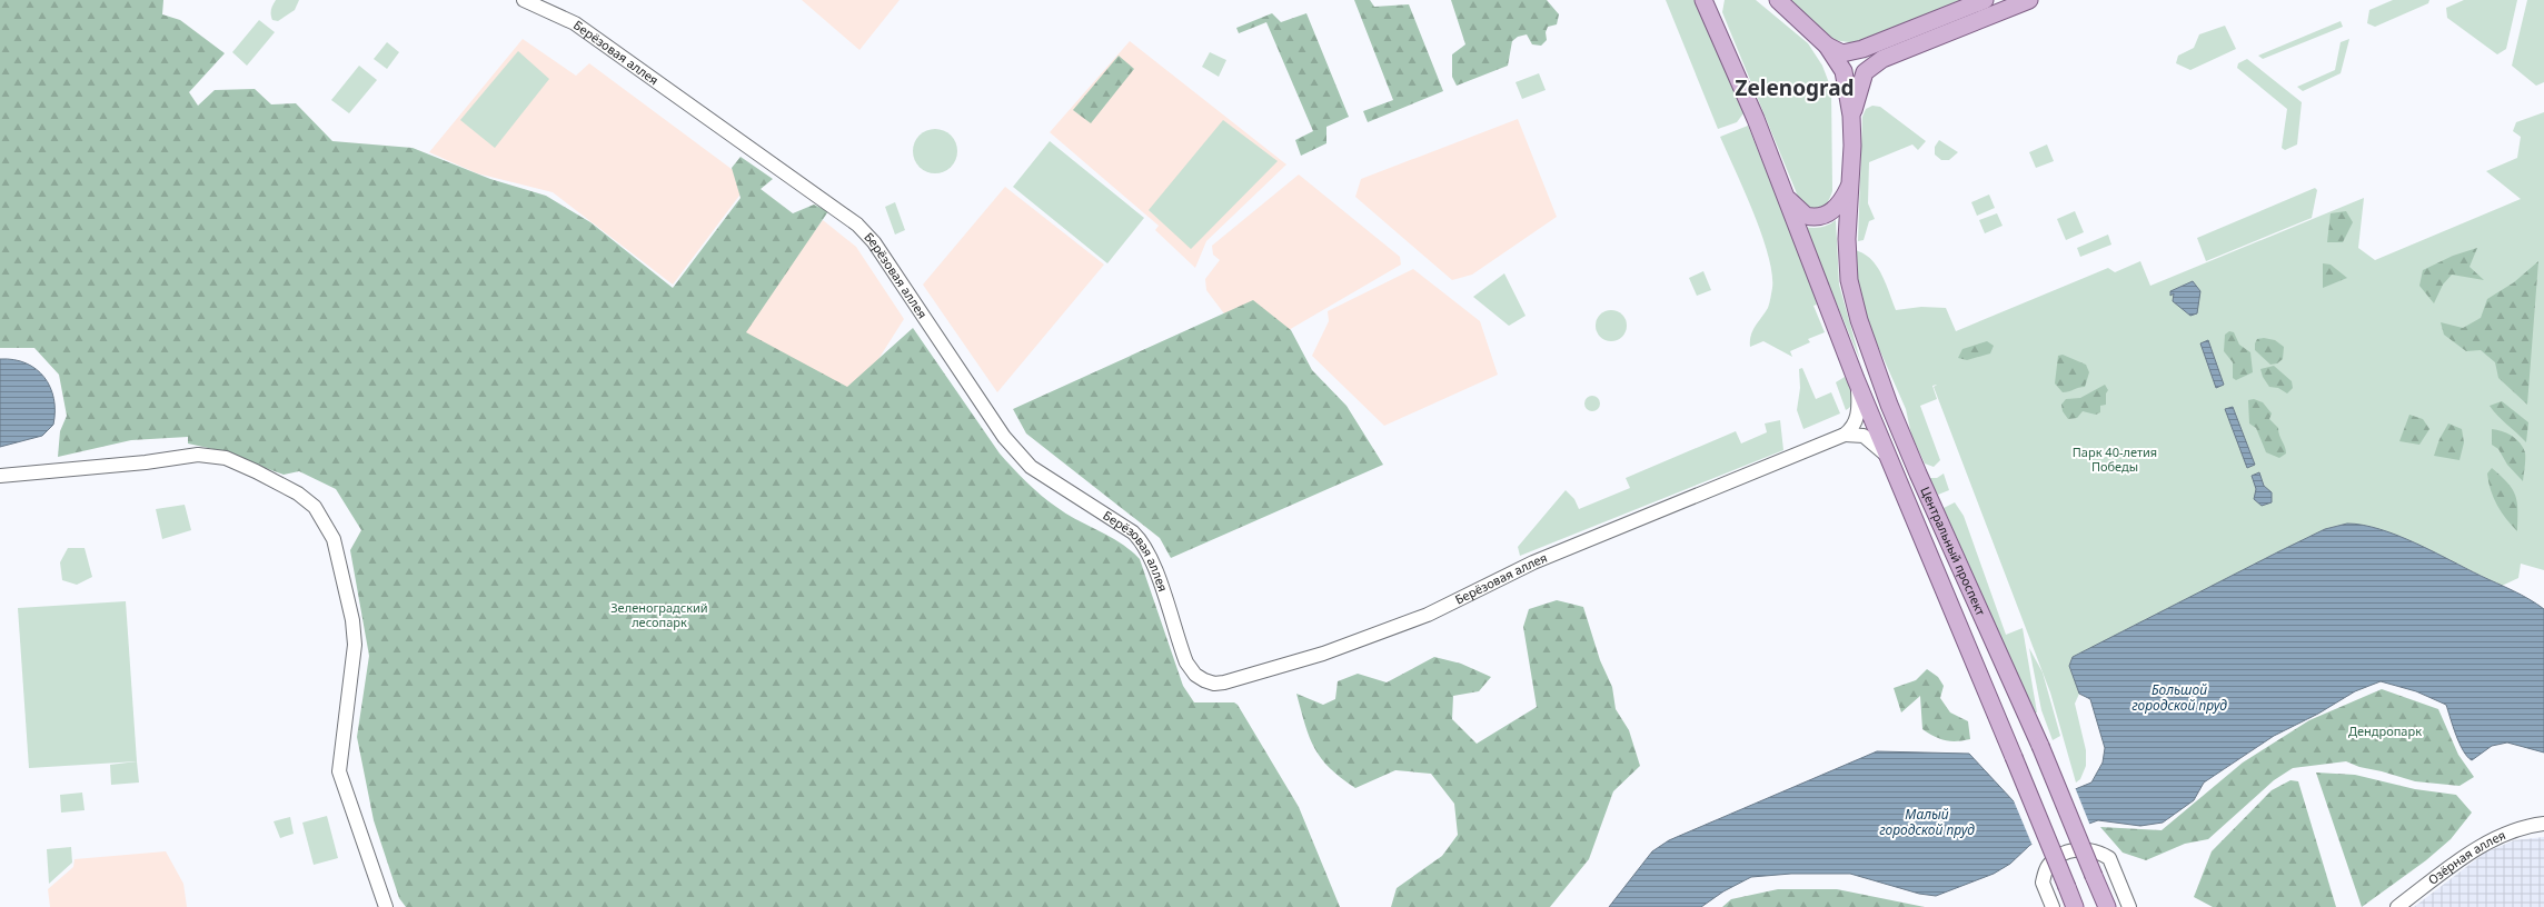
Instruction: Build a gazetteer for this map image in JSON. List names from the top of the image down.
{
  "streets": {
    "main road": ["Центральный проспект"],
    "street": ["Берёзовая аллея", "Озёрная аллея"]
  },
  "districts": ["Zelenograd"],
  "water": ["Большой городской пруд", "Малый городской пруд"],
  "parks": ["Парк 40-летия Победы", "Зеленоградский лесопарк", "Дендропарк"]
}
